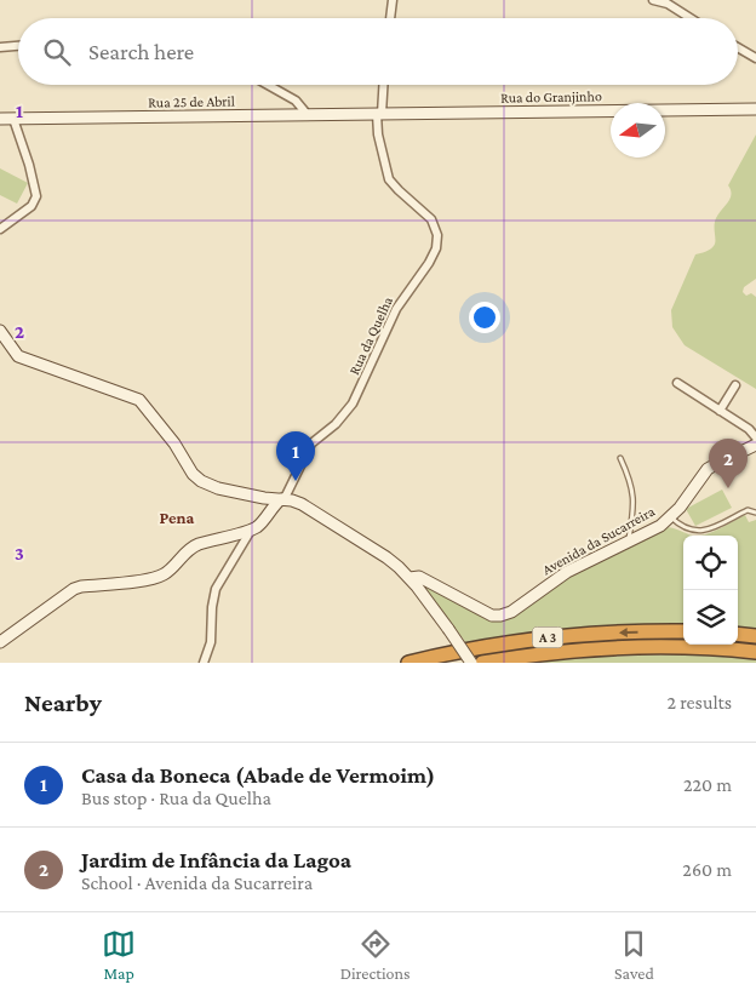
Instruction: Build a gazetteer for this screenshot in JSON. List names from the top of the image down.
{
  "streets": {
    "highway": ["A 3"],
    "street": [
      "Rua do Granjinho",
      "Rua 25 de Abril",
      "Rua da Quelha",
      "Avenida da Sucarreira"
    ]
  },
  "crossings": [
    ["Rua do Granjinho", "Rua 25 de Abril"],
    ["Rua do Granjinho", "Rua da Quelha"],
    ["Rua 25 de Abril", "Rua da Quelha"]
  ],
  "districts": ["Pena"],
  "north": "left",
  "page": {
    "search": "Search here",
    "pins": ["1", "2"],
    "heading": ["Nearby", "2 results"],
    "list": [
      {
        "mark": "1",
        "name": "Casa da Boneca (Abade de Vermoim)",
        "note": "Bus stop · Rua da Quelha",
        "value": "220 m"
      },
      {
        "mark": "2",
        "name": "Jardim de Infância da Lagoa",
        "note": "School · Avenida da Sucarreira",
        "value": "260 m"
      }
    ],
    "nav": ["Map", "Directions", "Saved"]
  },
  "grid": {
    "rows": ["1", "2", "3"]
  }
}
